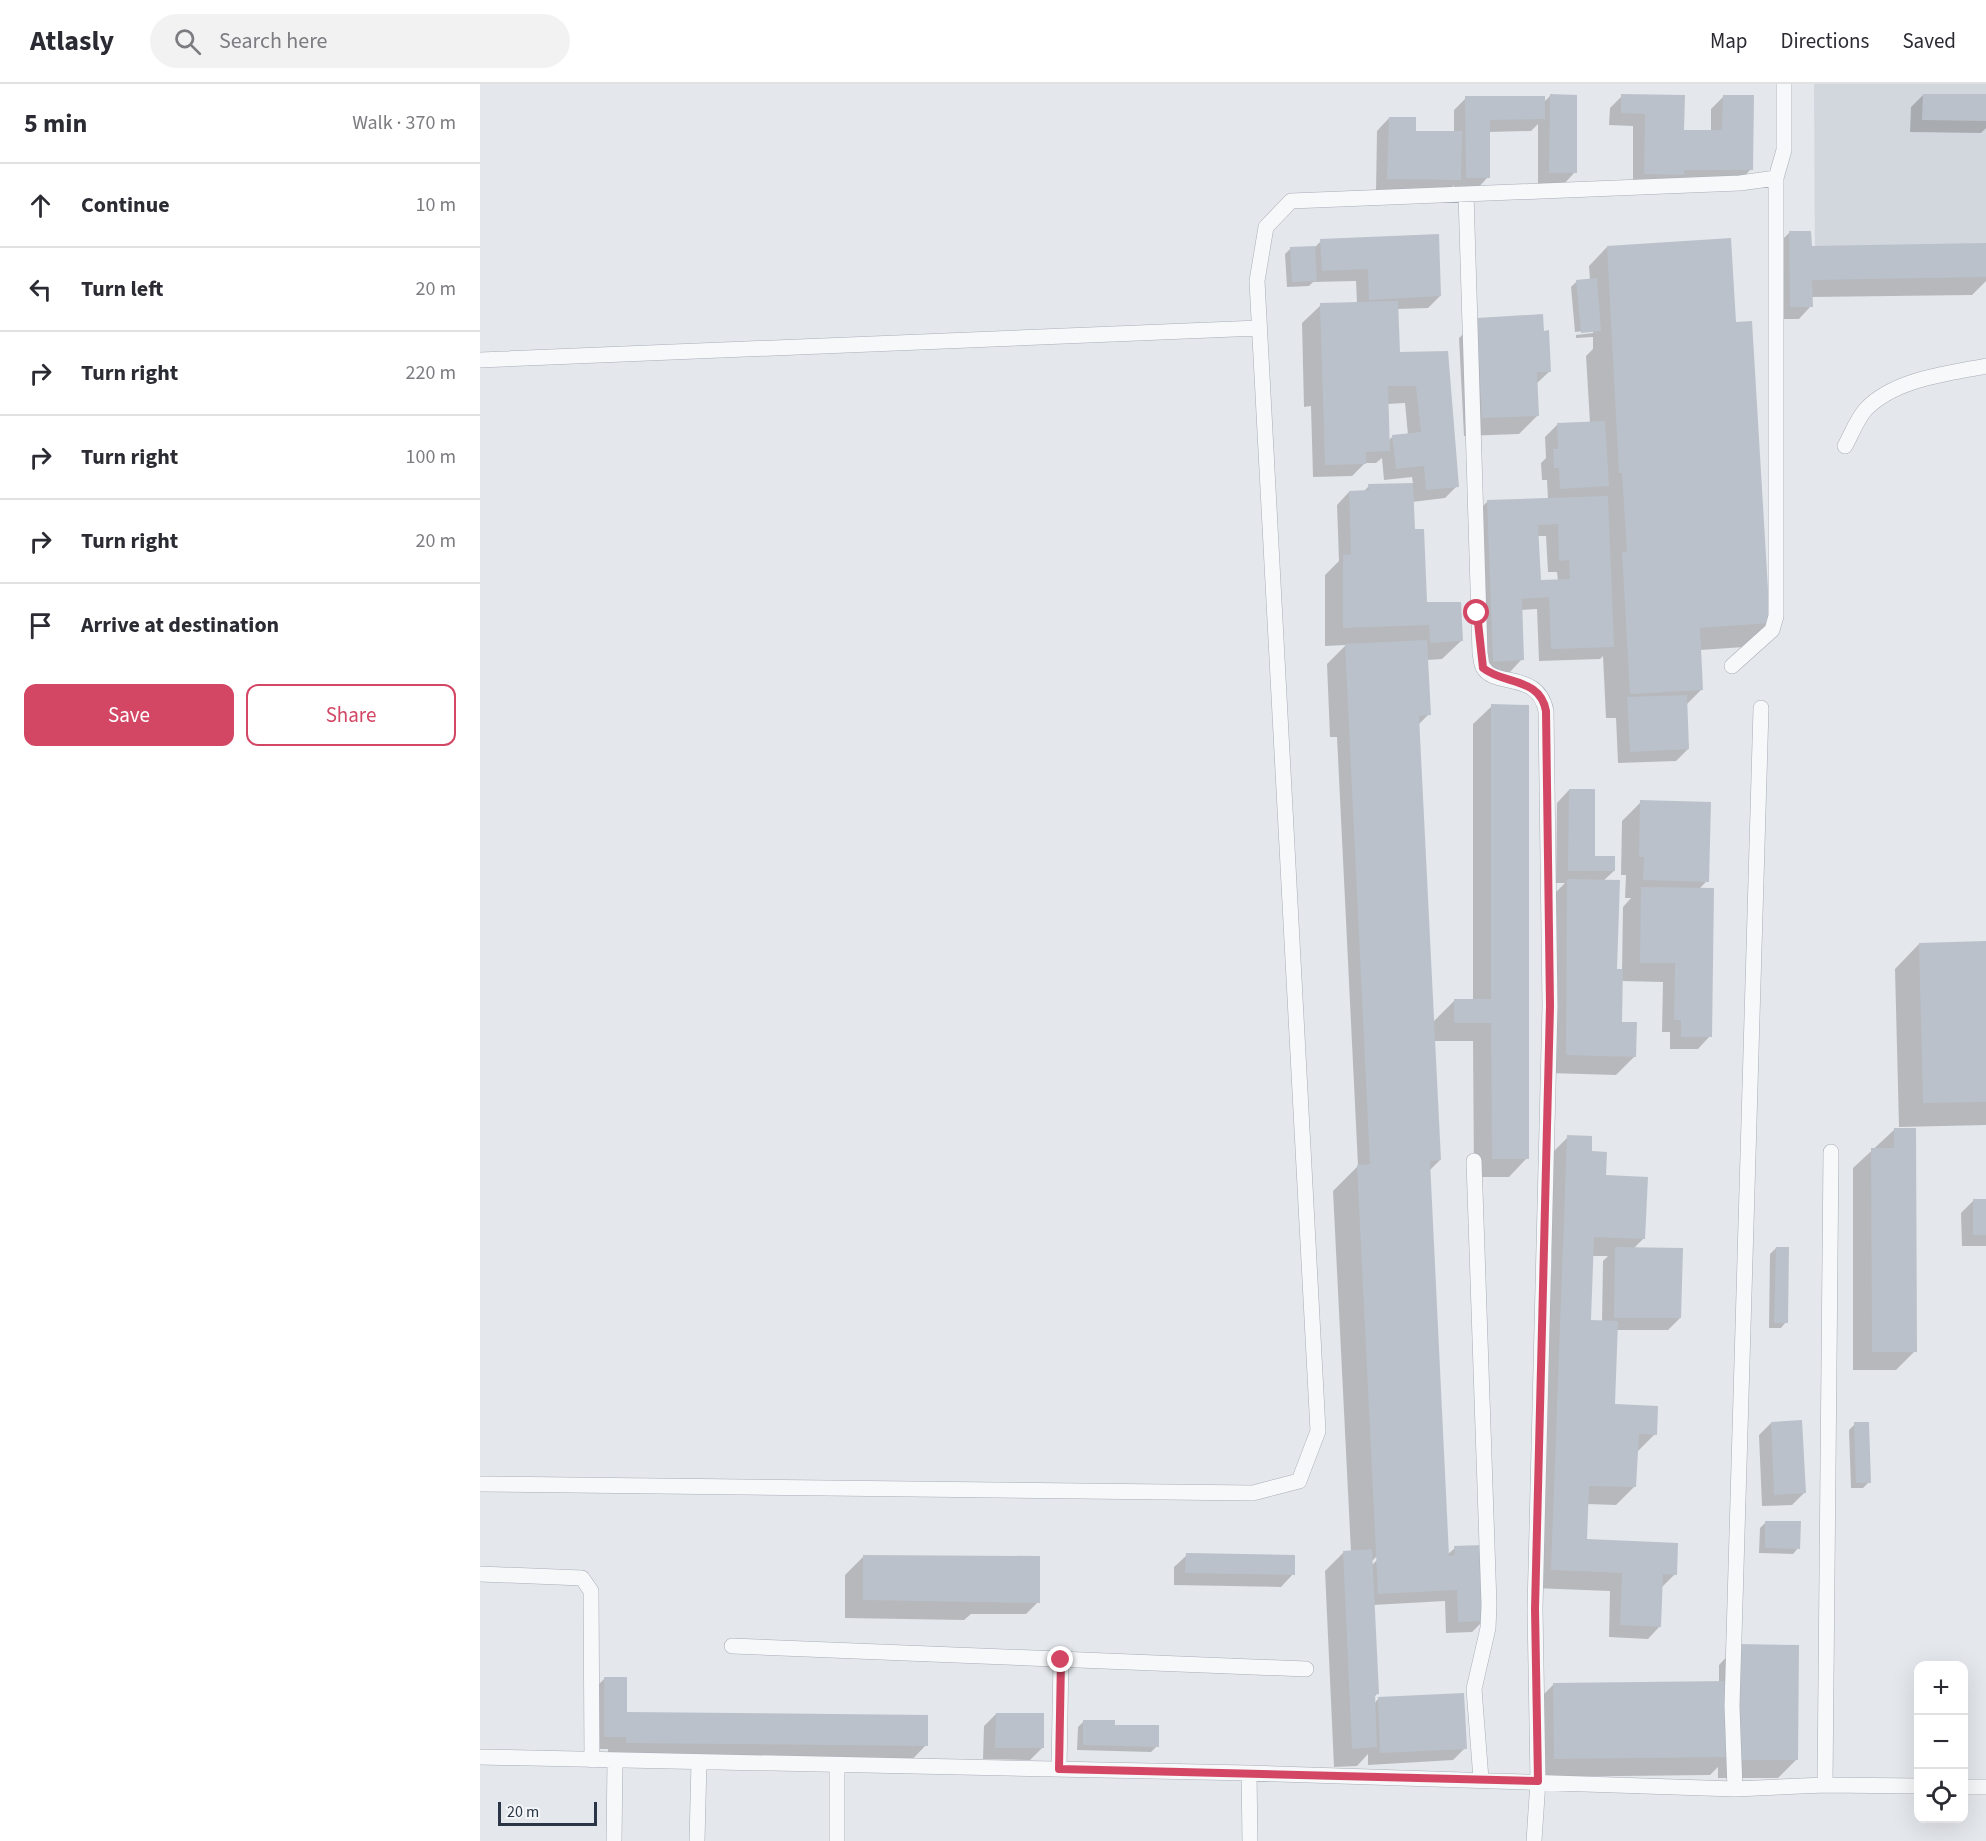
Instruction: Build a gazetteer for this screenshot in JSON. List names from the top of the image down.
{
  "scale_bar": "20 m",
  "page": {
    "header": "Atlasly",
    "search": "Search here",
    "nav": ["Map", "Directions", "Saved"],
    "heading": ["5 min", "Walk · 370 m"],
    "list": [
      ["Continue", "10 m"],
      ["Turn left", "20 m"],
      ["Turn right", "220 m"],
      ["Turn right", "100 m"],
      ["Turn right", "20 m"],
      "Arrive at destination"
    ],
    "buttons": ["Save", "Share"],
    "map_buttons": ["+", "−"],
    "scale": "20 m"
  }
}
